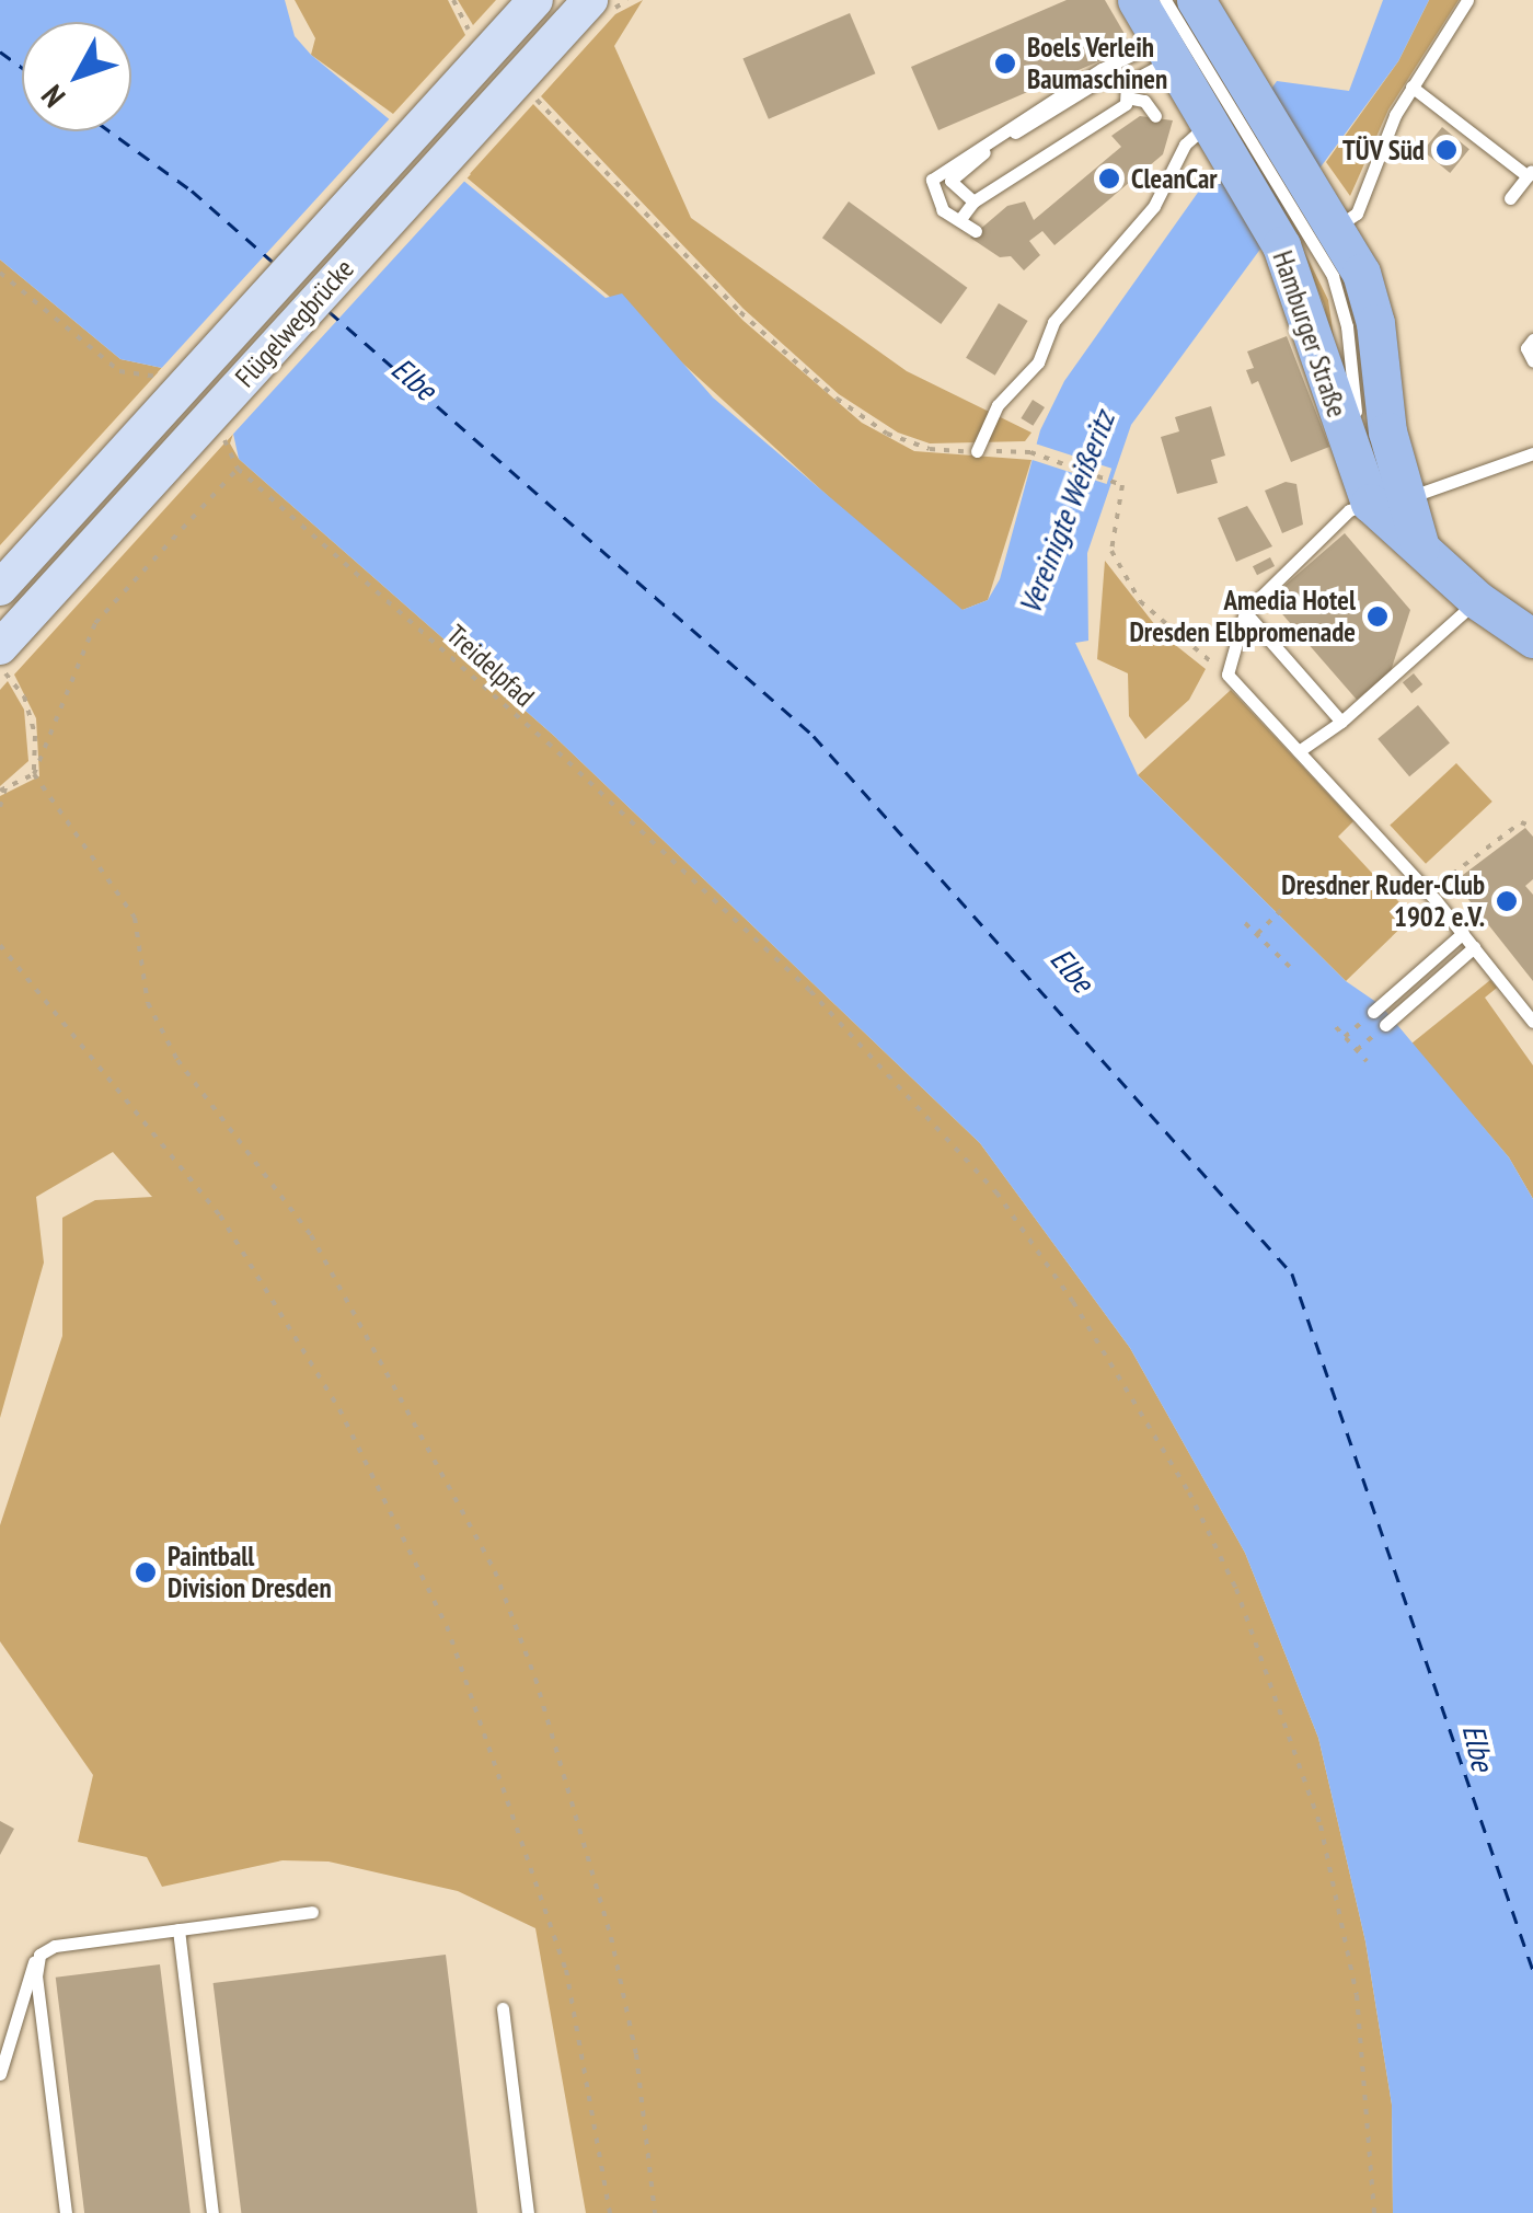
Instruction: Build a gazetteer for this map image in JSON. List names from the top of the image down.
{
  "streets": {
    "main road": ["Flügelwegbrücke", "Hamburger Straße"],
    "path": ["Treidelpfad"]
  },
  "water": ["Elbe", "Vereinigte Weißeritz"],
  "places": [
    "Boels Verleih Baumaschinen",
    "TÜV Süd",
    "CleanCar",
    "Amedia Hotel Dresden Elbpromenade",
    "Dresdner Ruder-Club 1902 e.V.",
    "Paintball Division Dresden"
  ],
  "north": "bottom left"
}
